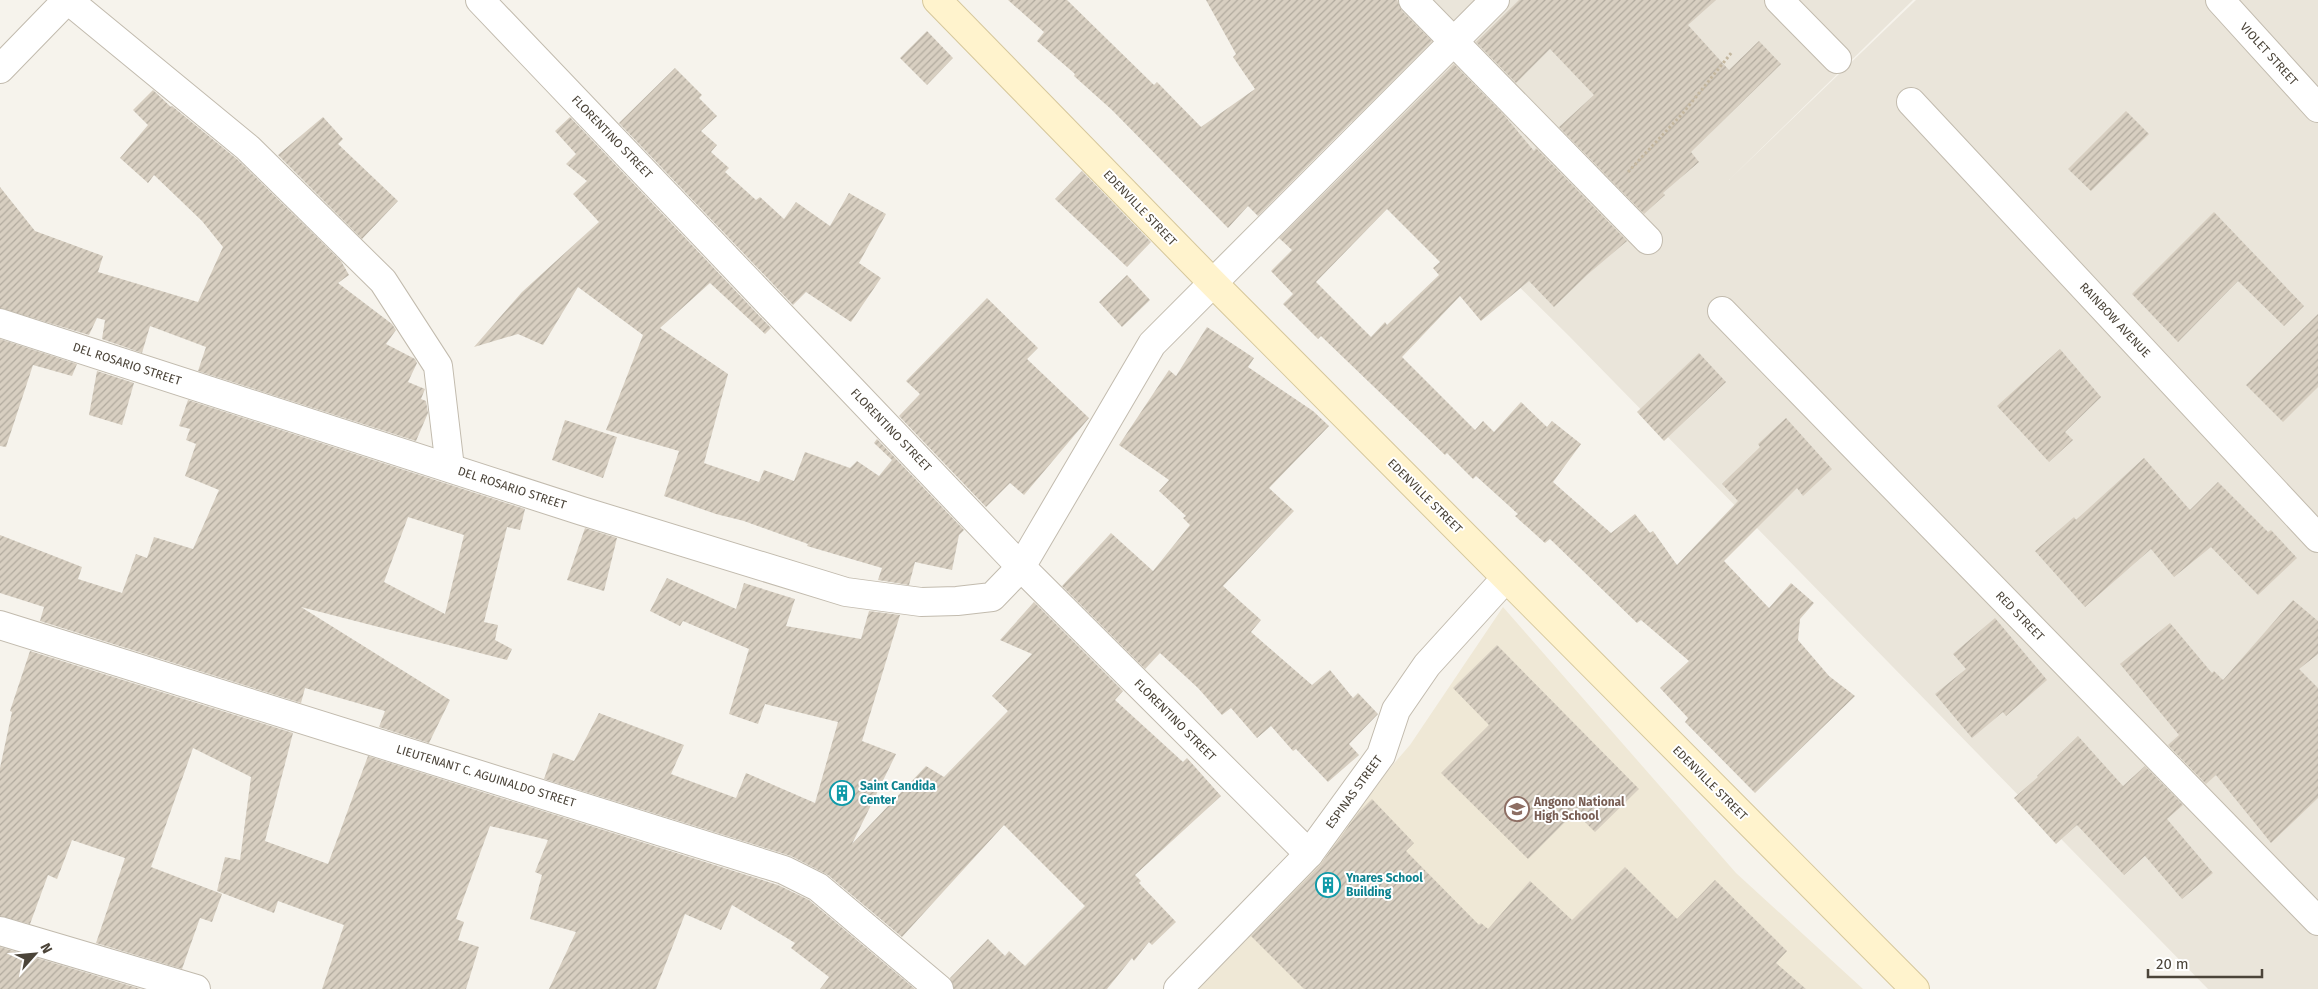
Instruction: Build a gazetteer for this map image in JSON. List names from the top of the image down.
{
  "streets": {
    "street": [
      "VIOLET STREET",
      "FLORENTINO STREET",
      "EDENVILLE STREET",
      "RAINBOW AVENUE",
      "DEL ROSARIO STREET",
      "RED STREET",
      "LIEUTENANT C. AGUINALDO STREET",
      "ESPINAS STREET"
    ]
  },
  "crossings": [
    ["FLORENTINO STREET", "DEL ROSARIO STREET"],
    ["FLORENTINO STREET", "ESPINAS STREET"],
    ["EDENVILLE STREET", "DEL ROSARIO STREET"],
    ["EDENVILLE STREET", "ESPINAS STREET"]
  ],
  "places": {
    "building": ["Saint Candida Center", "Ynares School Building"],
    "school or university": ["Angono National High School"]
  },
  "scale_bar": "20 m",
  "north": "top right"
}
